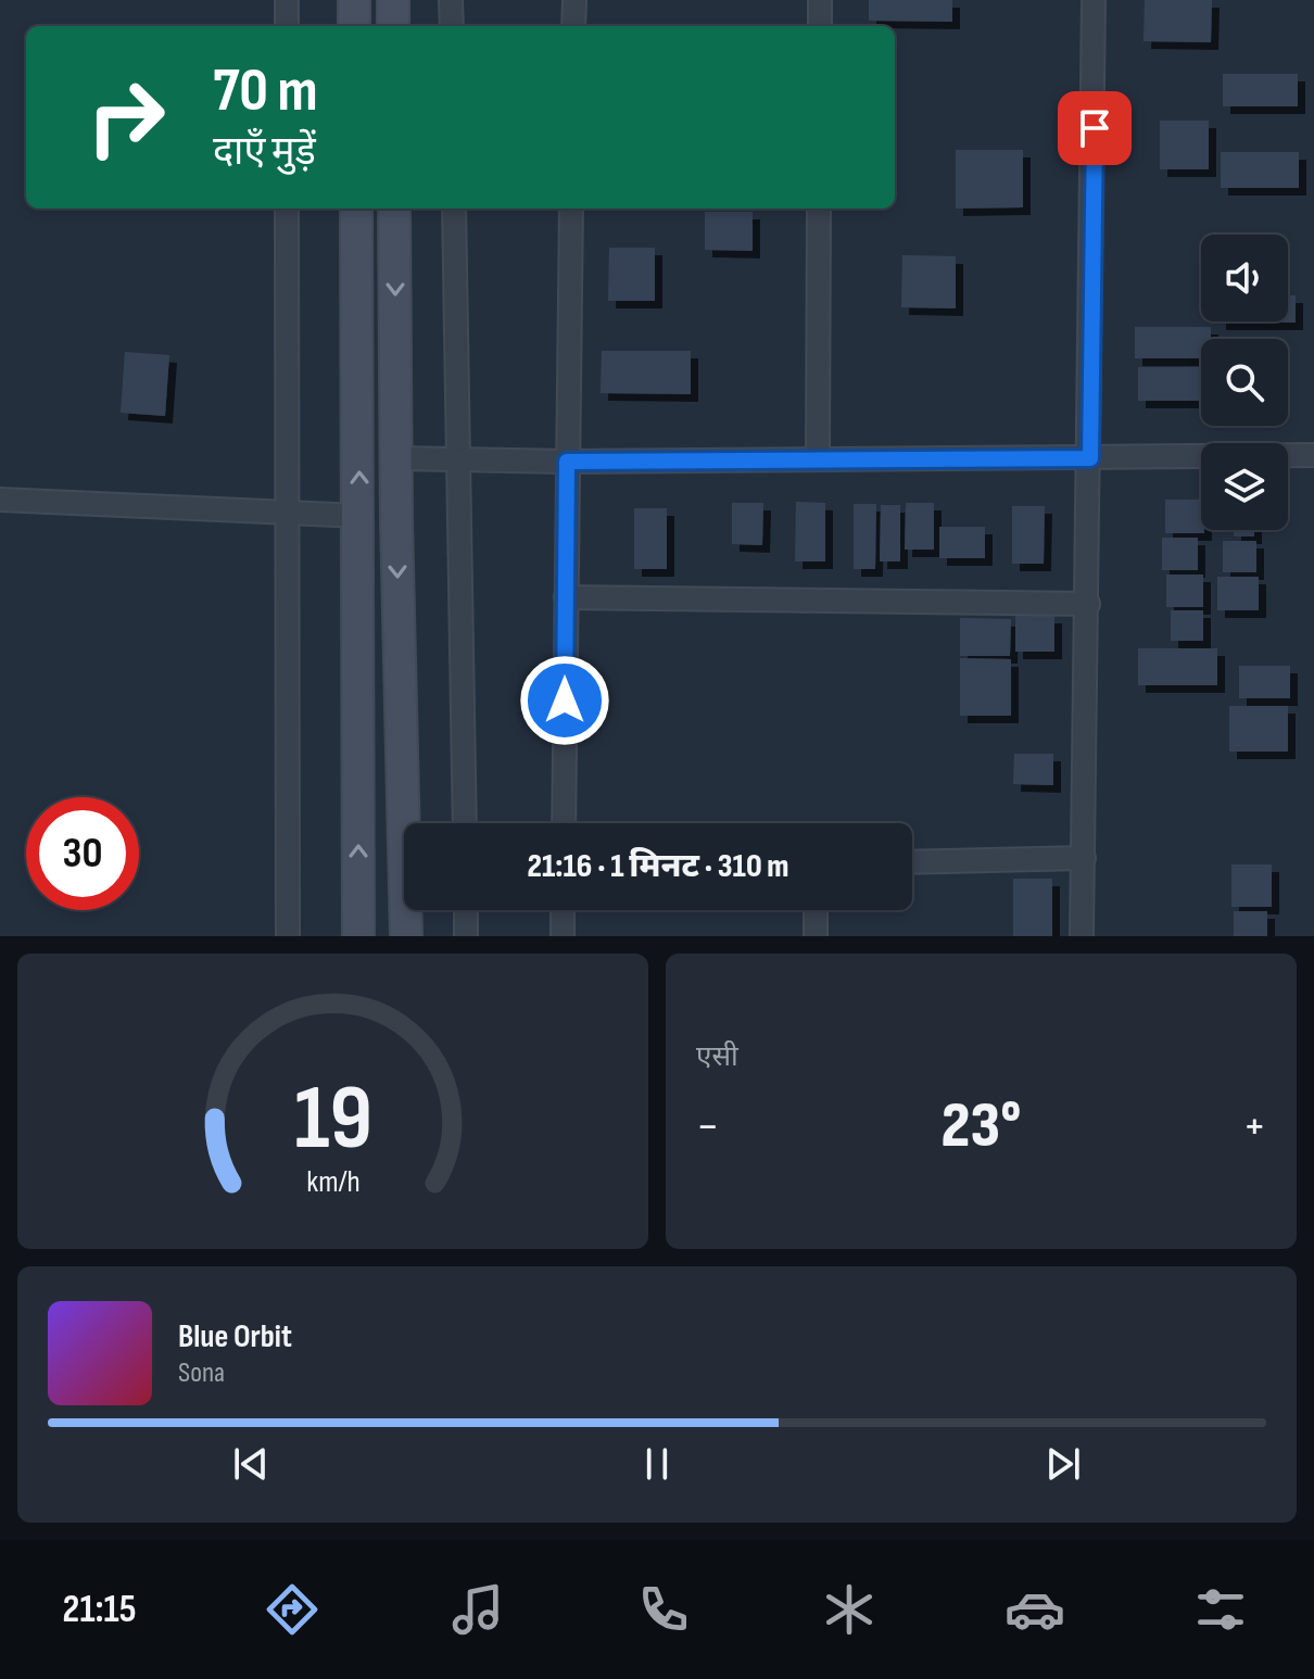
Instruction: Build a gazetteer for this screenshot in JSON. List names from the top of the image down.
{
  "page": {
    "turn": ["70 m", "दाएँ मुड़ें"],
    "limit": "30",
    "trip": "21:16 · 1 मिनट · 310 m",
    "tile": "एसी",
    "heat": ["−", "23°", "+"],
    "song": ["Blue Orbit", "Sona"],
    "tabs": "21:15",
    "gauge": ["19", "km/h"]
  }
}
